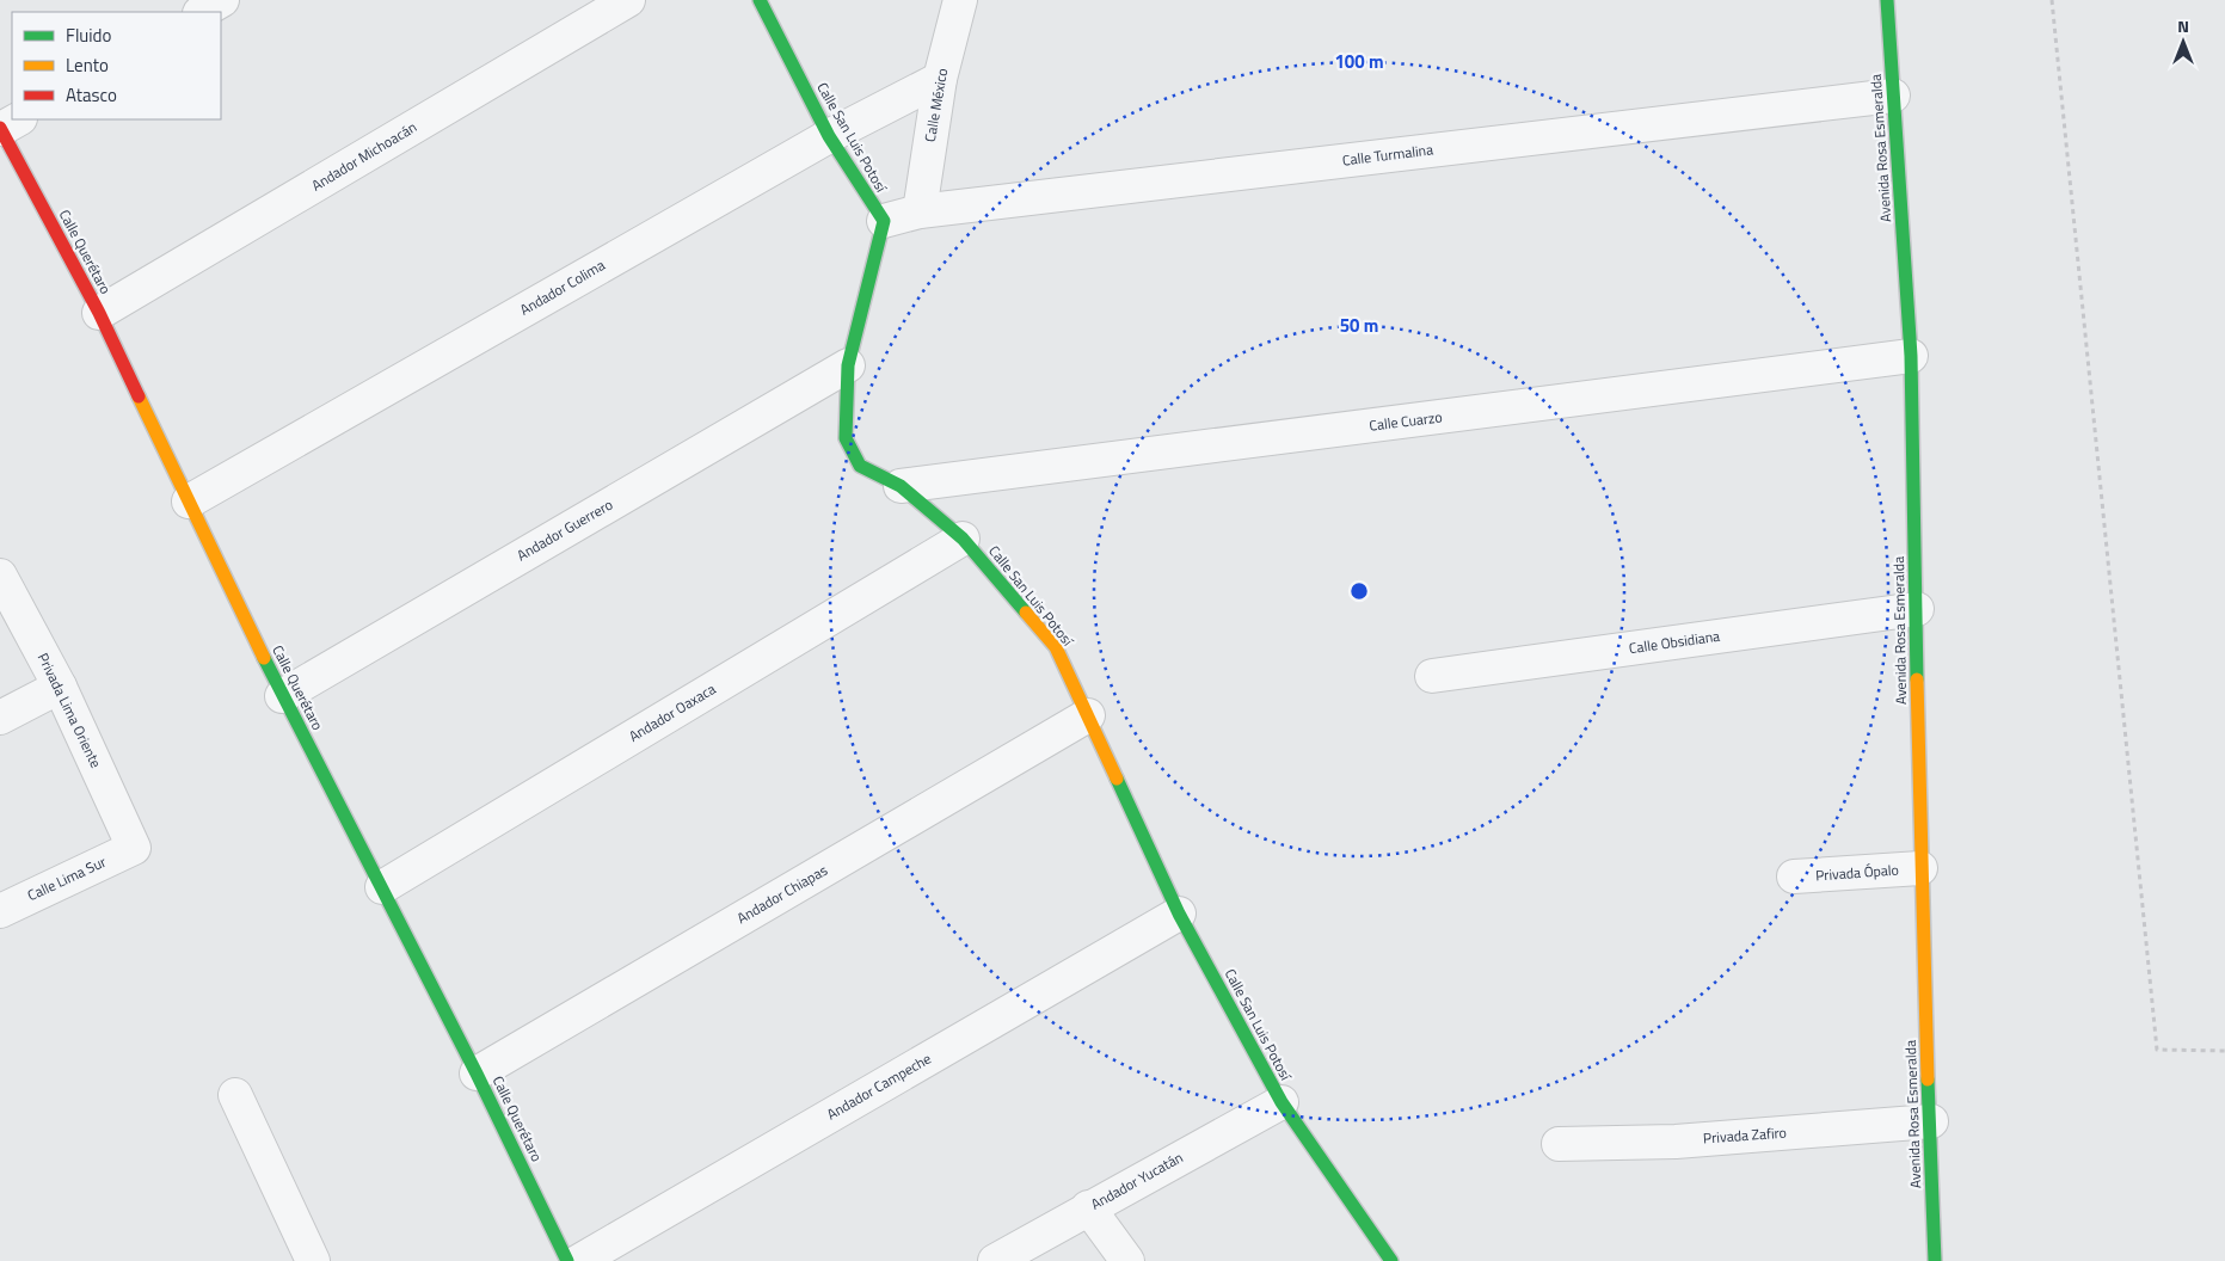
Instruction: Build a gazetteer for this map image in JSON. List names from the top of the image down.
{
  "streets": {
    "street": [
      "Calle México",
      "Calle San Luis Potosí",
      "Avenida Rosa Esmeralda",
      "Calle Turmalina",
      "Andador Michoacán",
      "Calle Querétaro",
      "Andador Colima",
      "Calle Cuarzo",
      "Andador Guerrero",
      "Calle Obsidiana",
      "Privada Lima Oriente",
      "Andador Oaxaca",
      "Privada Ópalo",
      "Calle Lima Sur",
      "Andador Chiapas",
      "Andador Campeche",
      "Privada Zafiro",
      "Andador Yucatán"
    ]
  },
  "crossings": [
    ["Calle México", "Calle Turmalina"],
    ["Calle México", "Andador Colima"],
    ["Calle San Luis Potosí", "Calle Turmalina"],
    ["Calle San Luis Potosí", "Andador Colima"],
    ["Calle San Luis Potosí", "Calle Cuarzo"],
    ["Calle San Luis Potosí", "Andador Guerrero"],
    ["Calle San Luis Potosí", "Andador Oaxaca"],
    ["Calle San Luis Potosí", "Andador Chiapas"],
    ["Calle San Luis Potosí", "Andador Campeche"],
    ["Calle San Luis Potosí", "Andador Yucatán"],
    ["Avenida Rosa Esmeralda", "Calle Turmalina"],
    ["Avenida Rosa Esmeralda", "Calle Cuarzo"],
    ["Avenida Rosa Esmeralda", "Calle Obsidiana"],
    ["Avenida Rosa Esmeralda", "Privada Ópalo"],
    ["Avenida Rosa Esmeralda", "Privada Zafiro"],
    ["Andador Michoacán", "Calle Querétaro"],
    ["Calle Querétaro", "Andador Colima"],
    ["Calle Querétaro", "Andador Guerrero"],
    ["Calle Querétaro", "Andador Oaxaca"],
    ["Calle Querétaro", "Andador Chiapas"],
    ["Privada Lima Oriente", "Calle Lima Sur"]
  ],
  "legend": ["Fluido", "Lento", "Atasco"],
  "north": "top",
  "rings": ["100 m", "50 m"]
}
